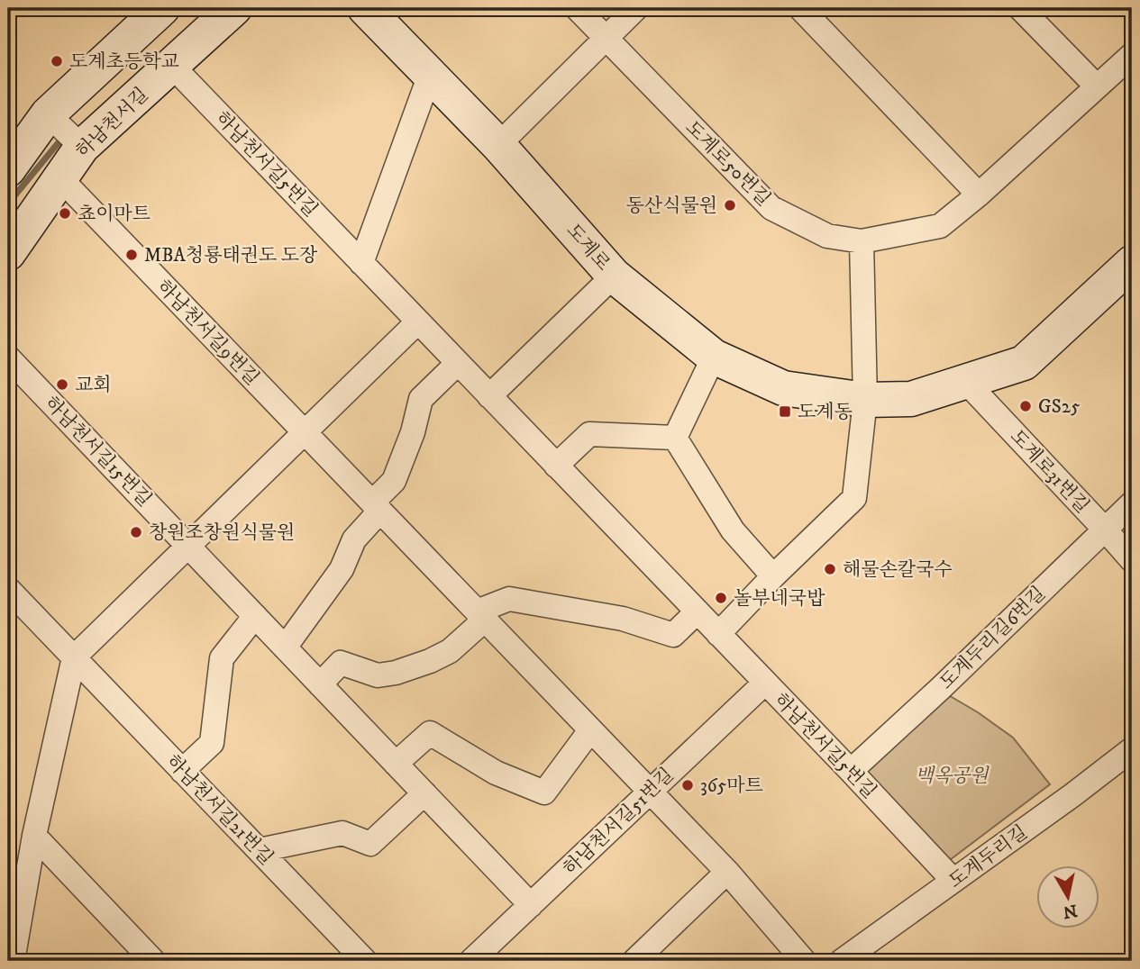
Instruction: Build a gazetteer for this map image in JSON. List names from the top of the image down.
{
  "streets": {
    "street": [
      "하남천서길",
      "도계로50번길",
      "하남천서길5번길",
      "도계로",
      "하남천서길9번길",
      "하남천서길15번길",
      "도계로31번길",
      "도계두리길6번길",
      "하남천서길21번길",
      "하남천서길51번길",
      "도계두리길"
    ]
  },
  "crossings": [
    ["하남천서길", "하남천서길5번길"],
    ["하남천서길", "하남천서길9번길"],
    ["하남천서길5번길", "도계두리길6번길"],
    ["하남천서길5번길", "하남천서길51번길"],
    ["하남천서길5번길", "도계두리길"],
    ["도계로", "도계로31번길"],
    ["하남천서길9번길", "하남천서길51번길"],
    ["하남천서길15번길", "하남천서길51번길"],
    ["도계로31번길", "도계두리길6번길"]
  ],
  "parks": ["백옥공원"],
  "places": {
    "other": [
      "도계초등학교",
      "동산식물원",
      "쵸이마트",
      "MBA청룡태권도 도장",
      "교회",
      "GS25",
      "창원조창원식물원",
      "해물손칼국수",
      "놀부네국밥",
      "365마트"
    ],
    "transit": ["도계동"]
  },
  "north": "bottom"
}
